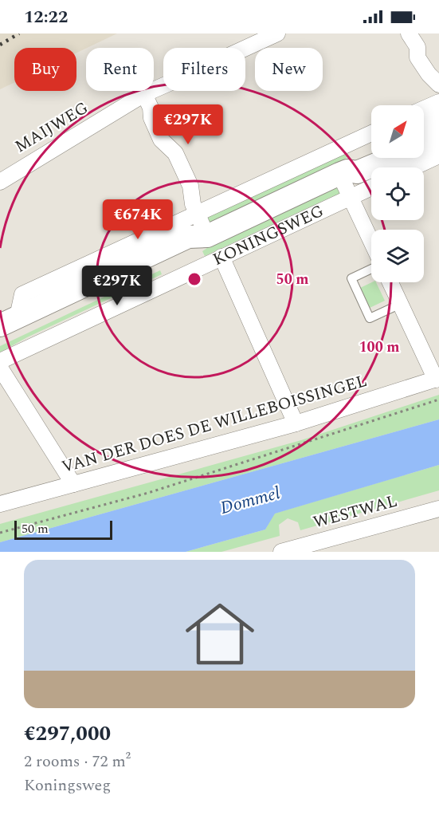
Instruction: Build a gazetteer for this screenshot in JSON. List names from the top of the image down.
{
  "streets": {
    "street": [
      "MAIJWEG",
      "KONINGSWEG",
      "VAN DER DOES DE WILLEBOISSINGEL",
      "WESTWAL"
    ]
  },
  "water": ["Dommel"],
  "scale_bar": "50 m",
  "north": "top right",
  "page": {
    "status": "12:22",
    "chip": [
      "Buy",
      "Rent",
      "Filters",
      "New"
    ],
    "price": ["€297K", "€674K", "€297K"],
    "scale": "50 m",
    "list": [
      {
        "name": "€297,000",
        "note": "2 rooms · 72 m² · Koningsweg"
      }
    ]
  },
  "rings": ["50 m", "100 m"]
}
